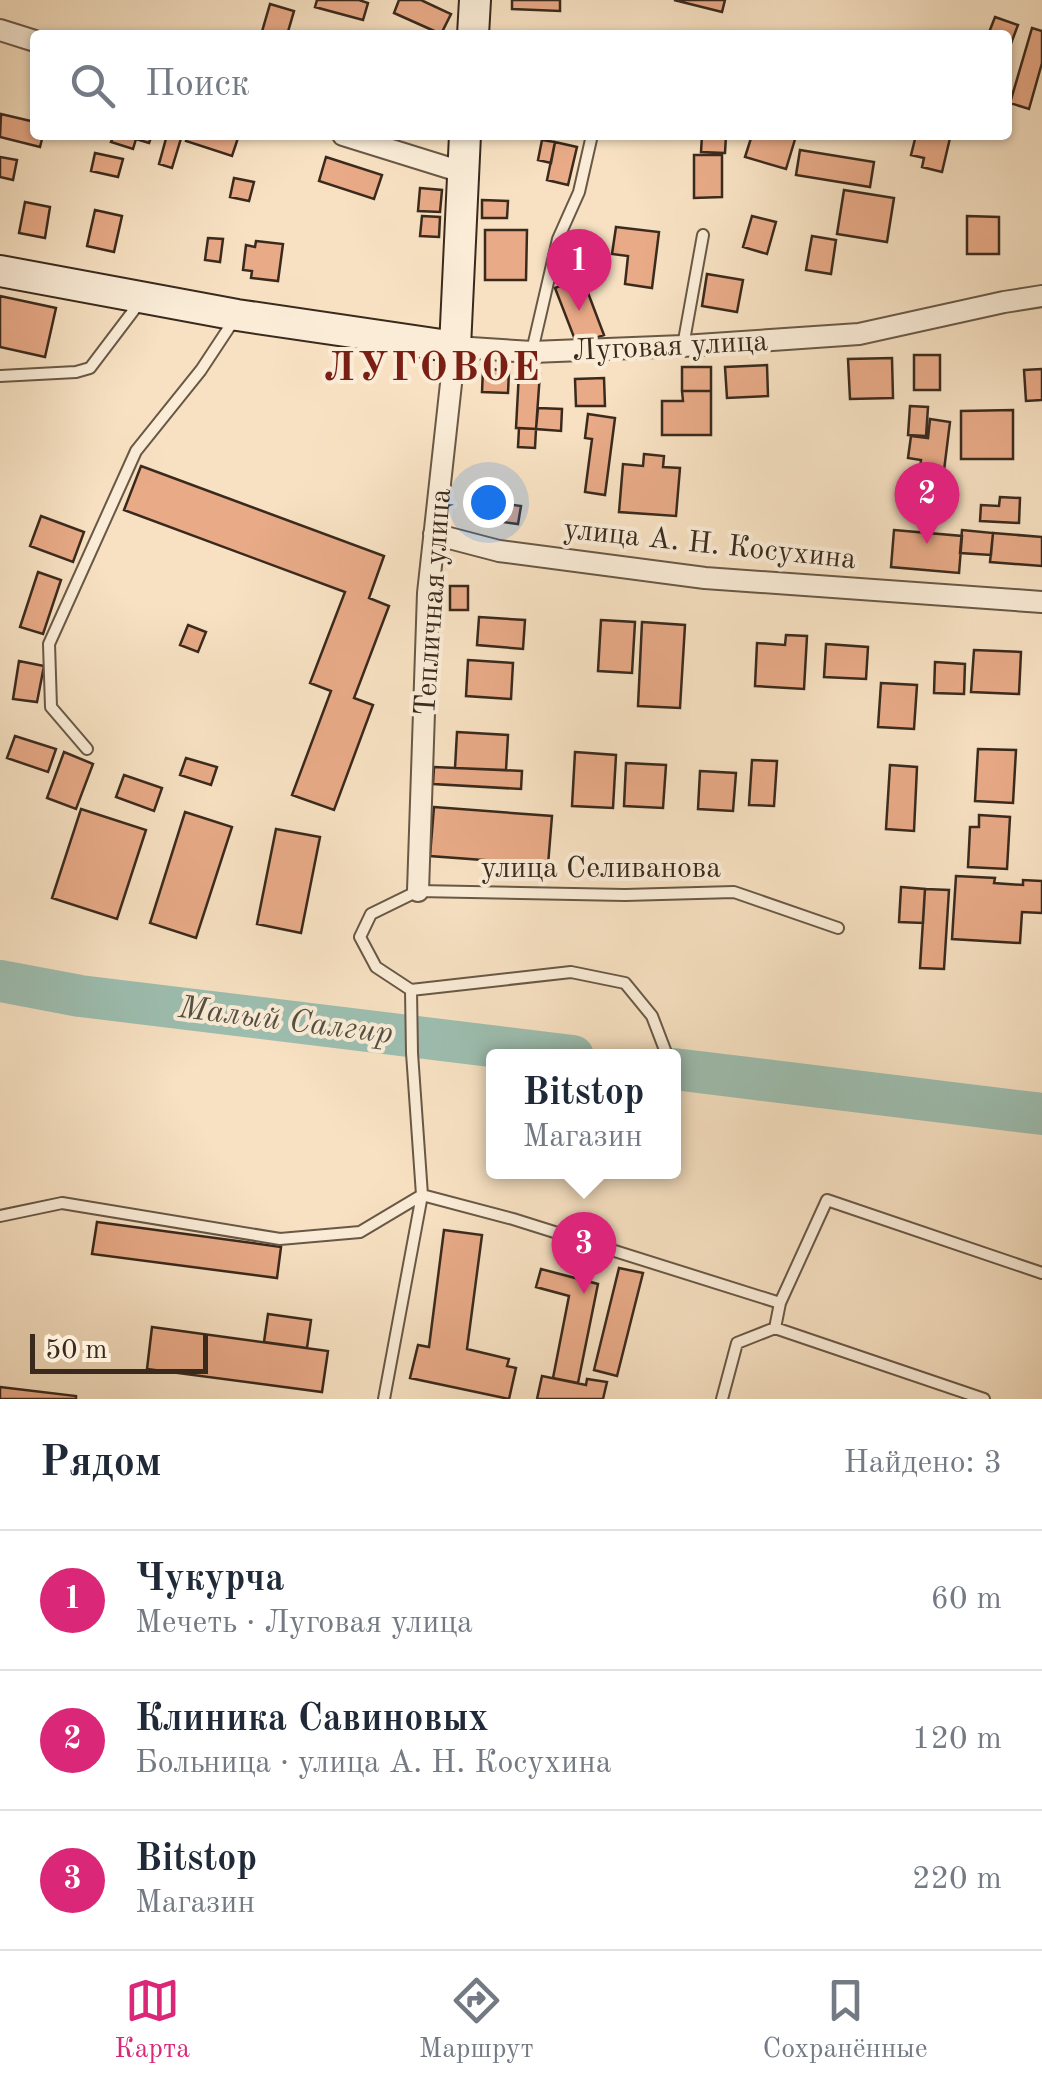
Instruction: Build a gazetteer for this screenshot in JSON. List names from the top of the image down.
{
  "streets": {
    "main road": ["Луговая улица", "Тепличная улица"],
    "street": ["улица А. Н. Косухина"],
    "lane": ["улица Селиванова"]
  },
  "crossings": [
    ["Луговая улица", "Тепличная улица"],
    ["улица А. Н. Косухина", "Тепличная улица"],
    ["Тепличная улица", "улица Селиванова"]
  ],
  "districts": ["ЛУГОВОЕ"],
  "water": ["Малый Салгир"],
  "scale_bar": "50 m",
  "page": {
    "search": "Поиск",
    "pins": ["1", "2", "3"],
    "popup": ["Bitstop", "Магазин"],
    "scale": "50 m",
    "heading": ["Рядом", "Найдено: 3"],
    "list": [
      {
        "mark": "1",
        "name": "Чукурча",
        "note": "Мечеть · Луговая улица",
        "value": "60 m"
      },
      {
        "mark": "2",
        "name": "Клиника Савиновых",
        "note": "Больница · улица А. Н. Косухина",
        "value": "120 m"
      },
      {
        "mark": "3",
        "name": "Bitstop",
        "note": "Магазин",
        "value": "220 m"
      }
    ],
    "nav": ["Карта", "Маршрут", "Сохранённые"]
  }
}
